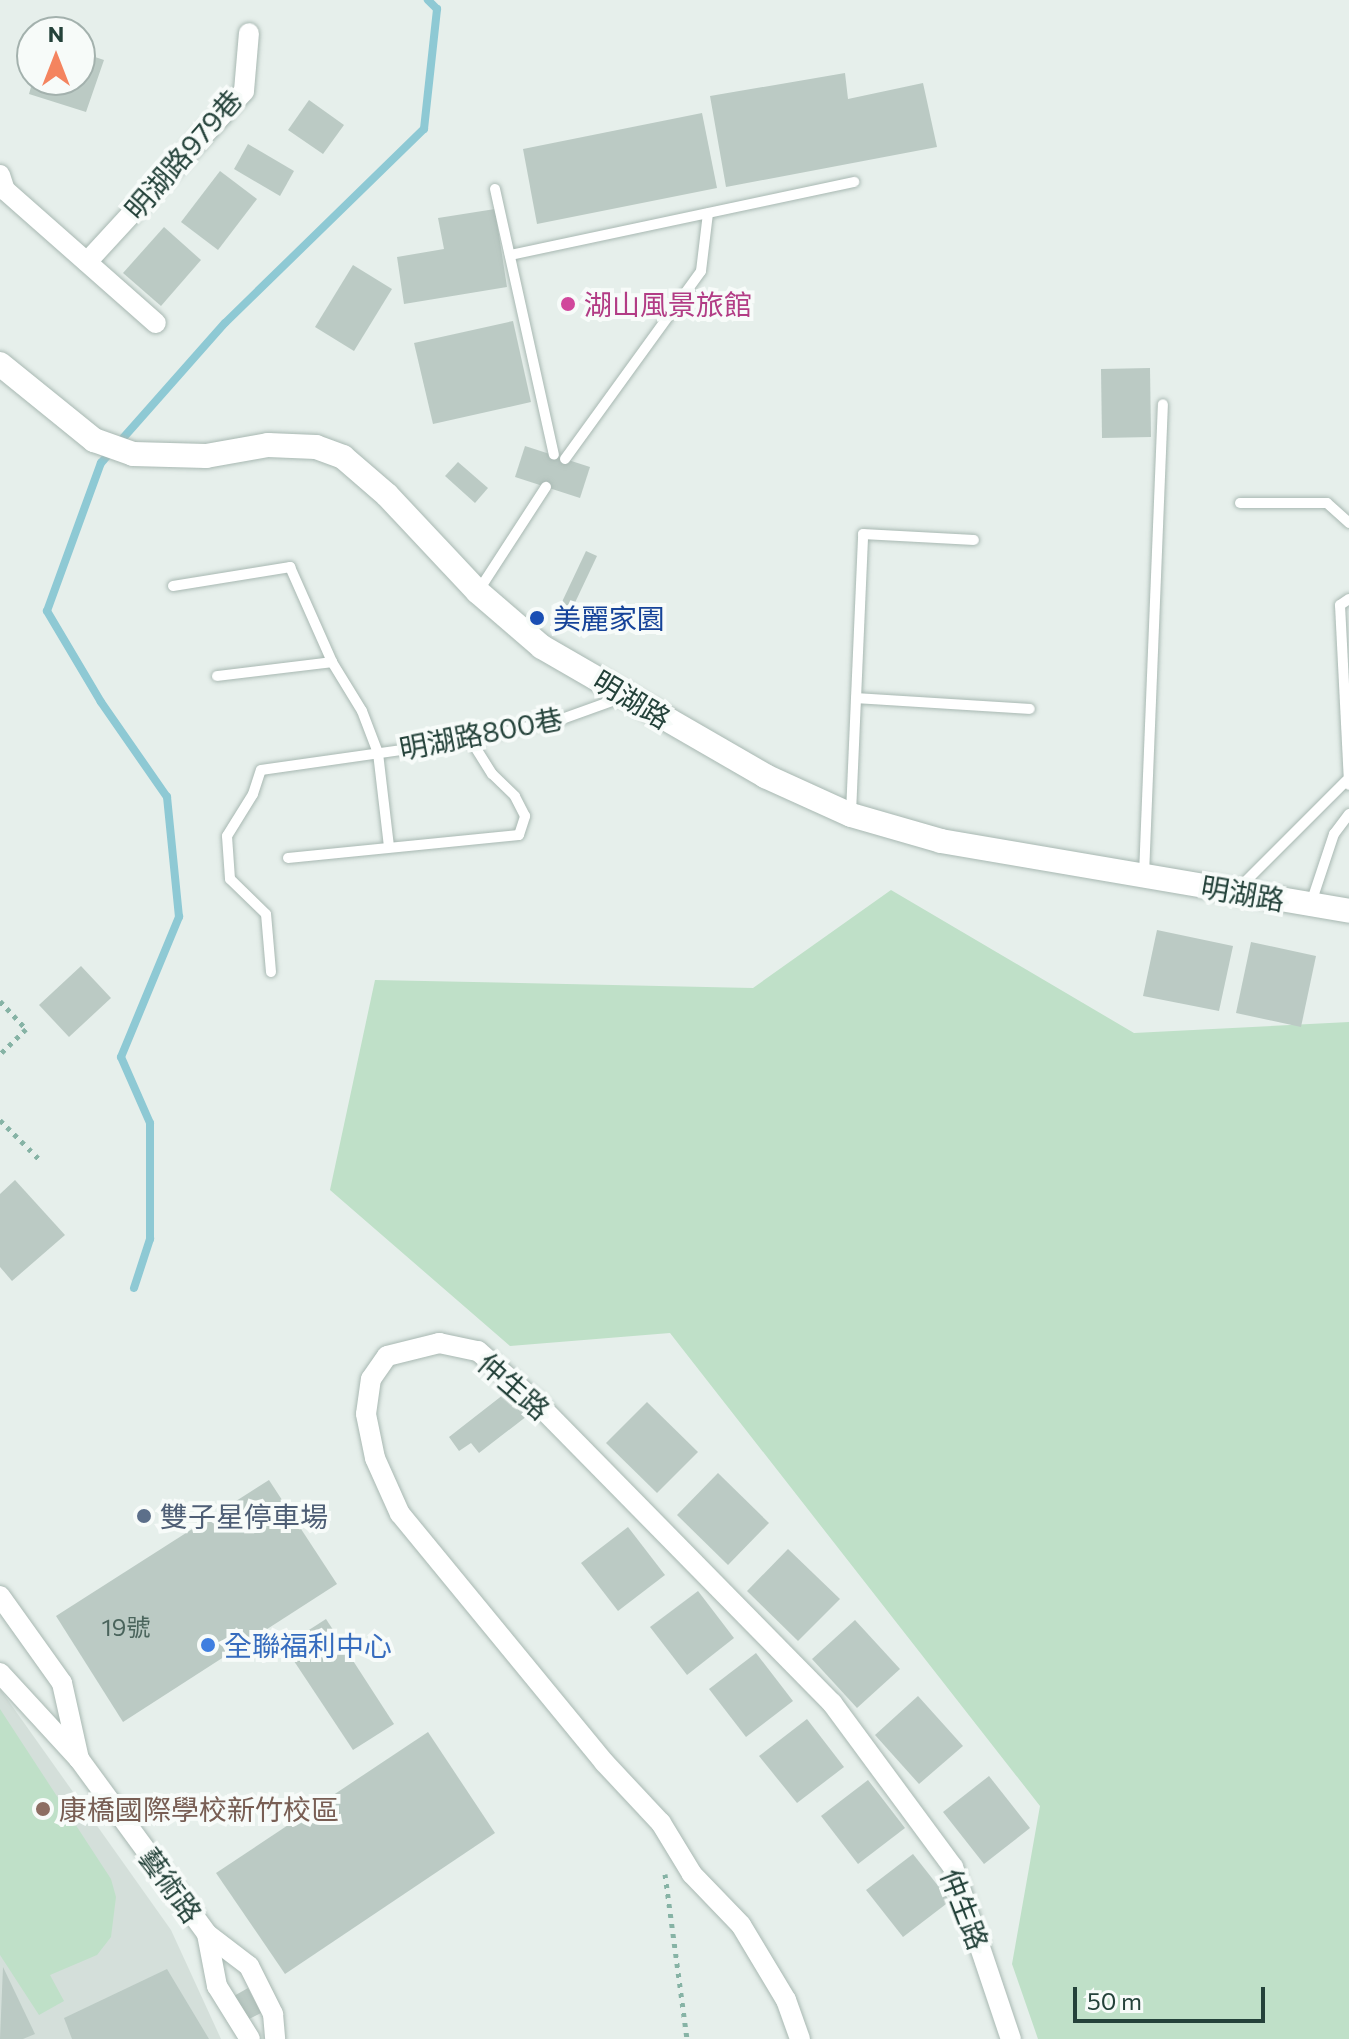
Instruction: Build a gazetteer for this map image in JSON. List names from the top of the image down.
{
  "streets": {
    "street": [
      "明湖路979巷",
      "明湖路",
      "仲生路",
      "藝術路"
    ],
    "lane": ["明湖路800巷"]
  },
  "crossings": [
    ["明湖路", "明湖路800巷"]
  ],
  "places": [
    "湖山風景旅館",
    "美麗家園",
    "雙子星停車場",
    "全聯福利中心",
    "康橋國際學校新竹校區"
  ],
  "house_numbers": ["19號"],
  "scale_bar": "50 m",
  "north": "top"
}
